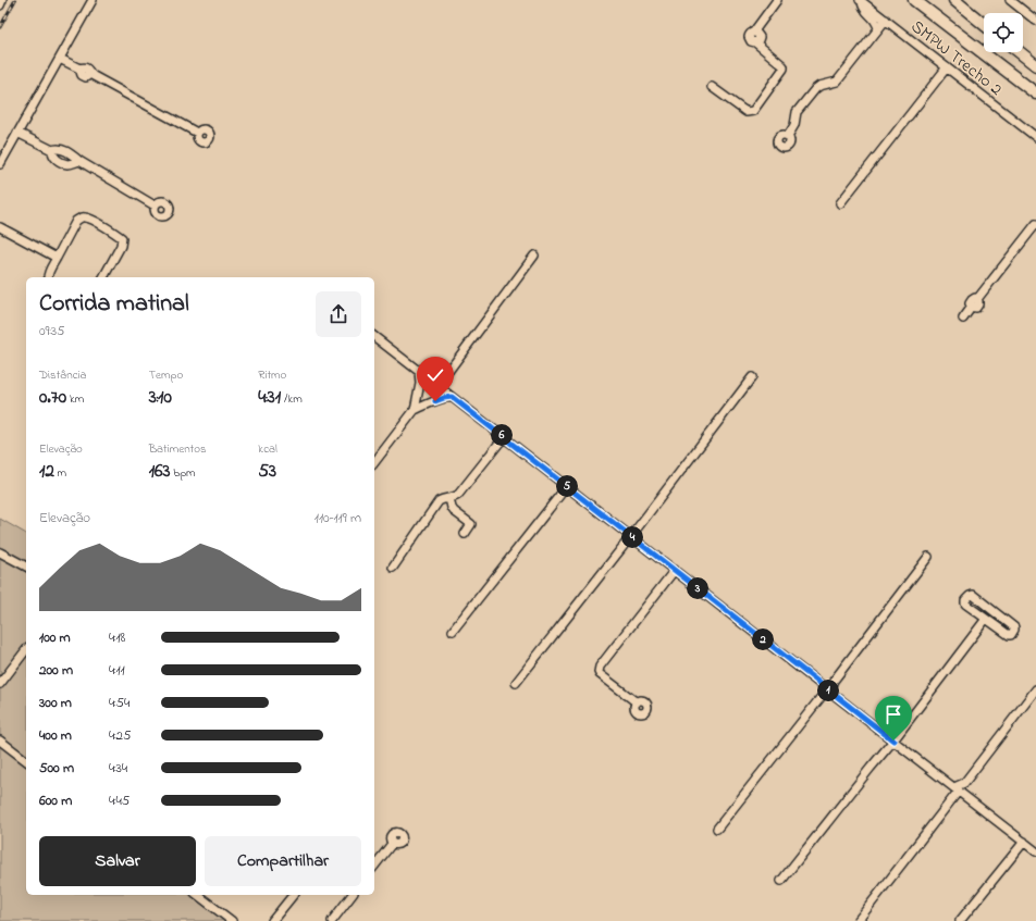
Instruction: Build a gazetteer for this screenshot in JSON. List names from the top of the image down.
{
  "streets": {
    "street": ["SMPW Trecho 2"]
  },
  "page": {
    "heading": ["Corrida matinal", "09:35"],
    "stats": [
      ["Distância", "0.70 km"],
      ["Tempo", "3:10"],
      ["Ritmo", "4:31 /km"],
      ["Elevação", "12 m"],
      ["Batimentos", "163 bpm"],
      ["kcal", "53"]
    ],
    "pins": [
      "6",
      "5",
      "4",
      "3",
      "2",
      "1"
    ],
    "chart": ["Elevação", "110–119 m"],
    "list": [
      {
        "name": "100 m",
        "note": "4:18"
      },
      {
        "name": "200 m",
        "note": "4:11"
      },
      {
        "name": "300 m",
        "note": "4:54"
      },
      {
        "name": "400 m",
        "note": "4:25"
      },
      {
        "name": "500 m",
        "note": "4:34"
      },
      {
        "name": "600 m",
        "note": "4:45"
      }
    ],
    "buttons": ["Salvar", "Compartilhar"]
  }
}
